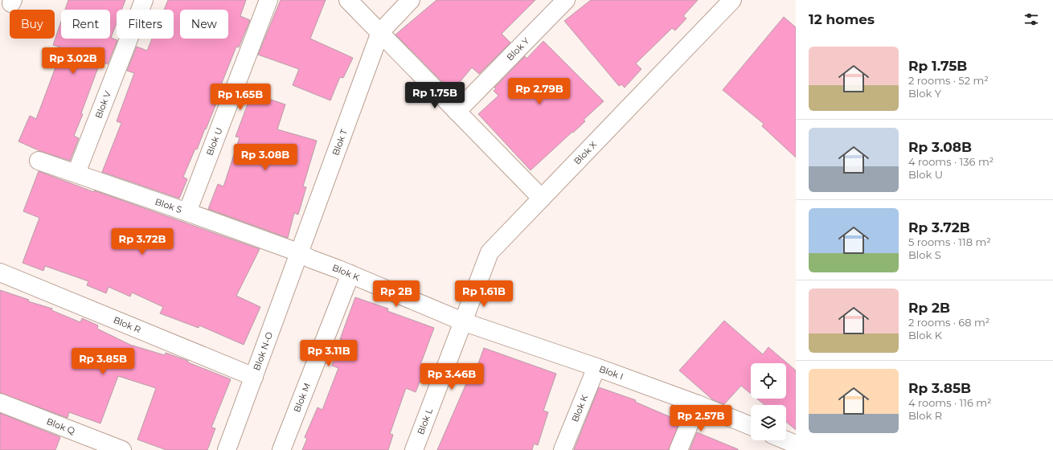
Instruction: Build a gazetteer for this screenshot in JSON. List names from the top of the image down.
{
  "streets": {
    "street": [
      "Blok Y",
      "Blok V",
      "Blok U",
      "Blok T",
      "Blok X",
      "Blok S",
      "Blok K",
      "Blok R",
      "Blok N-O",
      "Blok I",
      "Blok M",
      "Blok L",
      "Blok Q"
    ]
  },
  "crossings": [
    ["Blok V", "Blok S"],
    ["Blok U", "Blok S"],
    ["Blok T", "Blok S"],
    ["Blok T", "Blok K"],
    ["Blok T", "Blok N-O"],
    ["Blok X", "Blok K"],
    ["Blok X", "Blok I"],
    ["Blok X", "Blok L"],
    ["Blok S", "Blok K"],
    ["Blok S", "Blok N-O"],
    ["Blok K", "Blok N-O"],
    ["Blok K", "Blok I"],
    ["Blok K", "Blok M"],
    ["Blok K", "Blok L"],
    ["Blok R", "Blok N-O"],
    ["Blok I", "Blok L"]
  ],
  "page": {
    "heading": "12 homes",
    "chip": [
      "Buy",
      "Rent",
      "Filters",
      "New"
    ],
    "list": [
      {
        "name": "Rp 1.75B",
        "note": "2 rooms · 52 m² · Blok Y"
      },
      {
        "name": "Rp 3.08B",
        "note": "4 rooms · 136 m² · Blok U"
      },
      {
        "name": "Rp 3.72B",
        "note": "5 rooms · 118 m² · Blok S"
      },
      {
        "name": "Rp 2B",
        "note": "2 rooms · 68 m² · Blok K"
      },
      {
        "name": "Rp 3.85B",
        "note": "4 rooms · 116 m² · Blok R"
      }
    ],
    "price": [
      "Rp 3.02B",
      "Rp 2.79B",
      "Rp 1.75B",
      "Rp 1.65B",
      "Rp 3.08B",
      "Rp 3.72B",
      "Rp 2B",
      "Rp 1.61B",
      "Rp 3.11B",
      "Rp 3.85B",
      "Rp 3.46B",
      "Rp 2.57B"
    ]
  }
}
